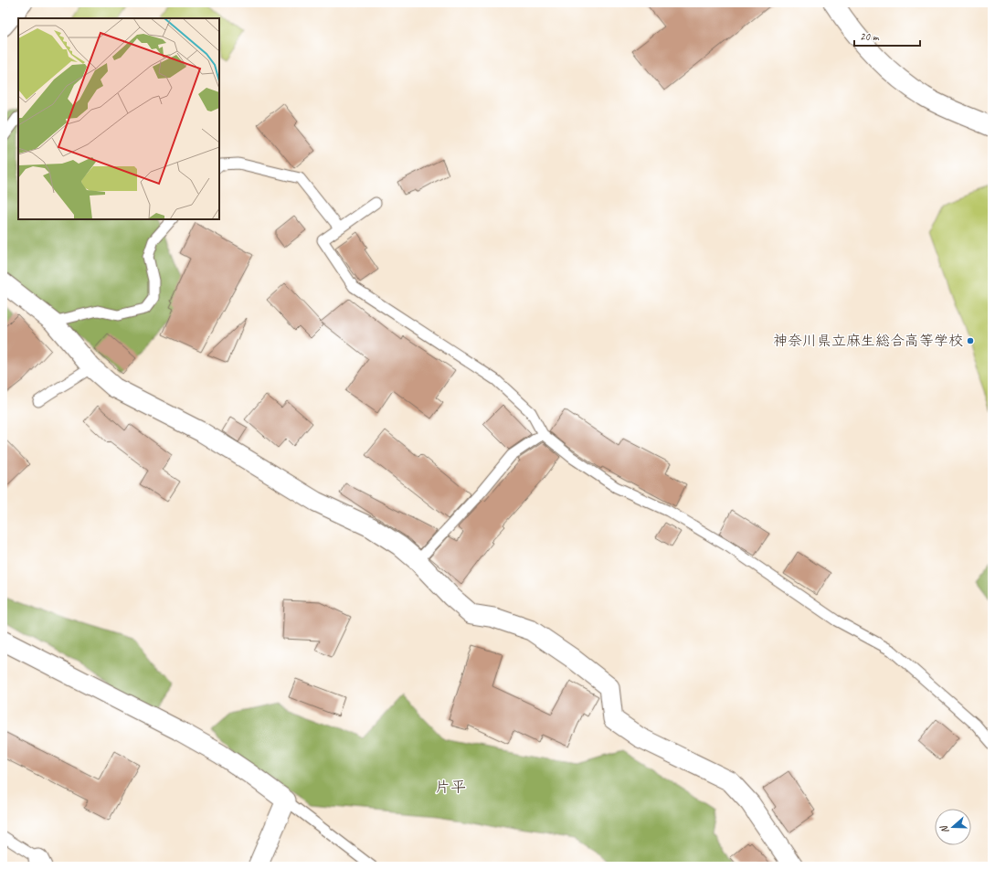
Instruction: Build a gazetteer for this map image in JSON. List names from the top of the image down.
{
  "districts": ["片平"],
  "places": ["神奈川県立麻生総合高等学校"],
  "scale_bar": "20 m",
  "north": "left"
}
